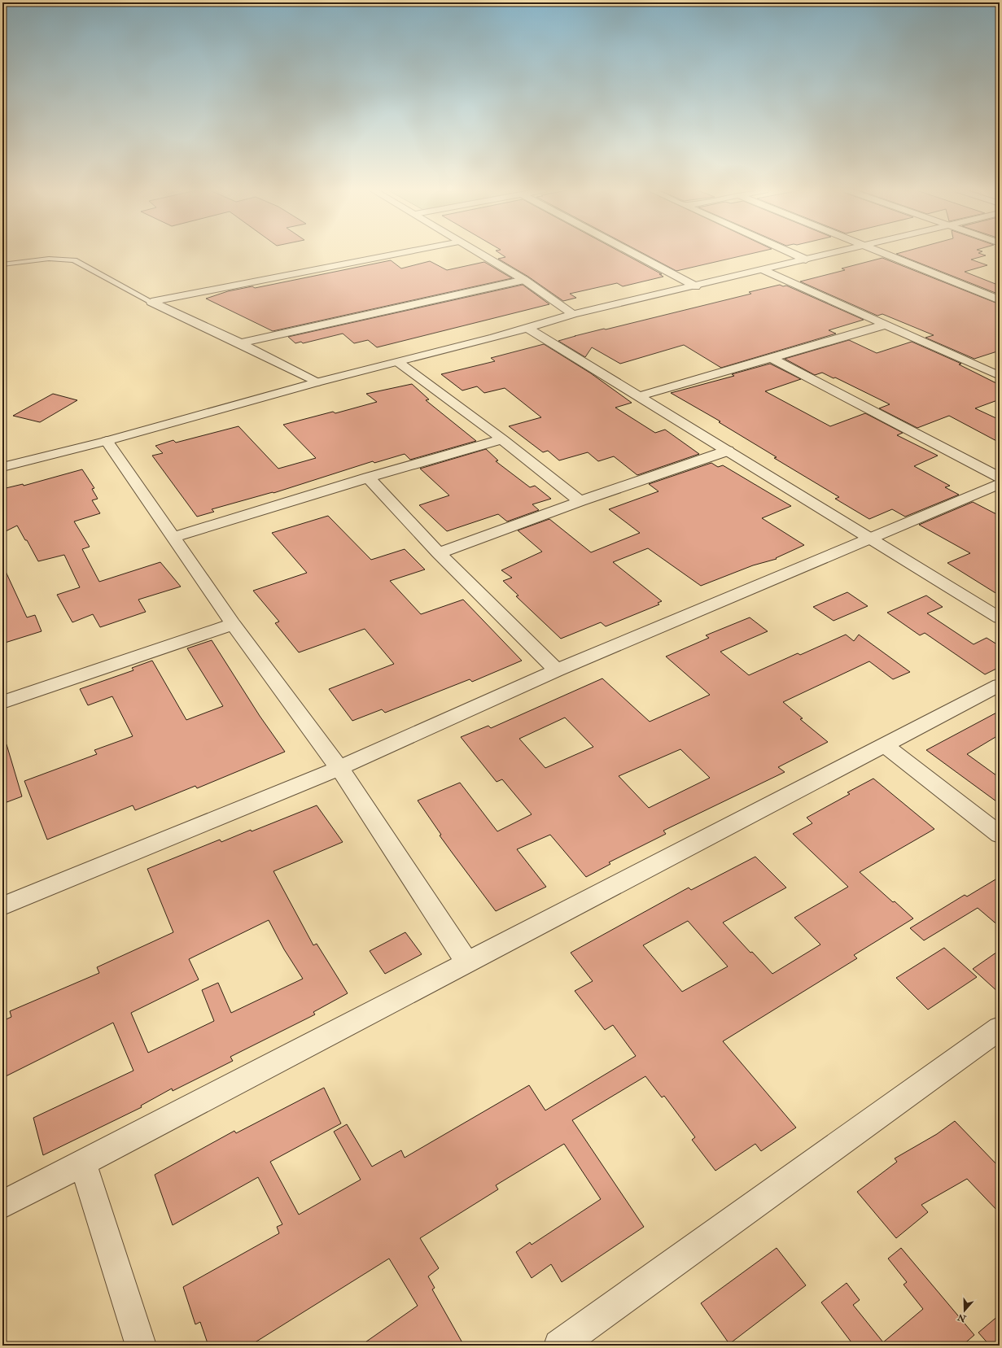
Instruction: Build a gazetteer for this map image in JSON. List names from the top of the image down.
{
  "north": "bottom"
}
